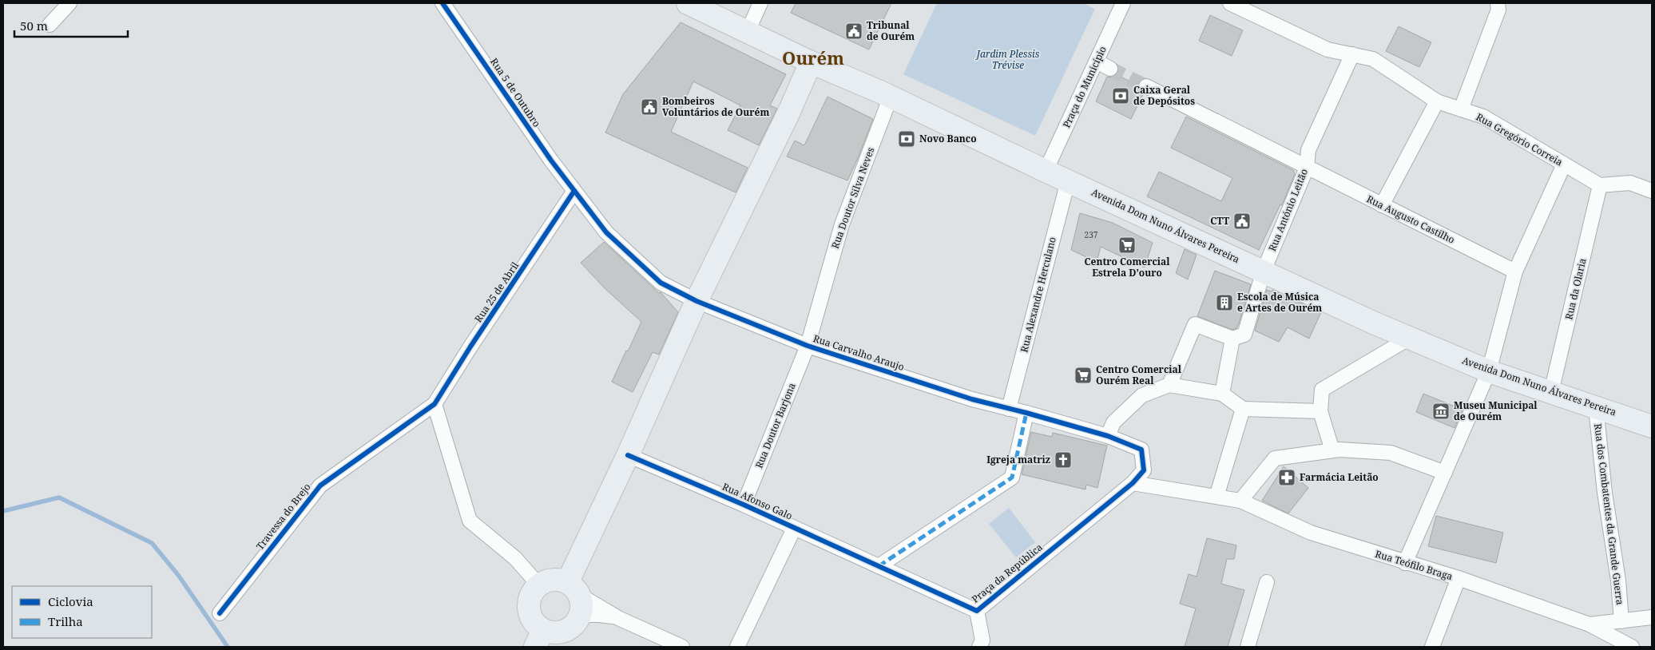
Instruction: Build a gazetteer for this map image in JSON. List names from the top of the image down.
{
  "streets": {
    "main road": ["Avenida Dom Nuno Álvares Pereira"],
    "street": [
      "Praça do Município",
      "Rua 5 de Outubro",
      "Rua Gregório Correia",
      "Rua Doutor Silva Neves",
      "Rua António Leitão",
      "Rua Augusto Castilho",
      "Rua da Olaria",
      "Rua 25 de Abril",
      "Rua Alexandre Herculano",
      "Rua Carvalho Araujo",
      "Rua Doutor Barjona",
      "Rua Afonso Galo",
      "Rua dos Combatentes da Grande Guerra",
      "Travessa do Brejo",
      "Rua Teófilo Braga",
      "Praça da República"
    ]
  },
  "crossings": [
    ["Praça do Município", "Avenida Dom Nuno Álvares Pereira"],
    ["Rua 5 de Outubro", "Rua 25 de Abril"],
    ["Rua 5 de Outubro", "Rua Carvalho Araujo"],
    ["Rua Gregório Correia", "Rua António Leitão"],
    ["Rua Gregório Correia", "Rua da Olaria"],
    ["Rua Doutor Silva Neves", "Avenida Dom Nuno Álvares Pereira"],
    ["Rua Doutor Silva Neves", "Rua Carvalho Araujo"],
    ["Rua Doutor Silva Neves", "Rua Doutor Barjona"],
    ["Rua António Leitão", "Rua Augusto Castilho"],
    ["Rua António Leitão", "Avenida Dom Nuno Álvares Pereira"],
    ["Avenida Dom Nuno Álvares Pereira", "Rua da Olaria"],
    ["Avenida Dom Nuno Álvares Pereira", "Rua Alexandre Herculano"],
    ["Avenida Dom Nuno Álvares Pereira", "Rua dos Combatentes da Grande Guerra"],
    ["Rua 25 de Abril", "Rua Carvalho Araujo"],
    ["Rua 25 de Abril", "Travessa do Brejo"],
    ["Rua Alexandre Herculano", "Rua Carvalho Araujo"],
    ["Rua Carvalho Araujo", "Rua Doutor Barjona"],
    ["Rua Carvalho Araujo", "Rua Teófilo Braga"],
    ["Rua Carvalho Araujo", "Praça da República"],
    ["Rua Doutor Barjona", "Rua Afonso Galo"],
    ["Rua Afonso Galo", "Praça da República"],
    ["Rua Teófilo Braga", "Praça da República"]
  ],
  "districts": ["Ourém"],
  "parks": ["Jardim Plessis Trévise"],
  "places": {
    "public building": ["Tribunal de Ourém", "Bombeiros Voluntários de Ourém", "CTT"],
    "bank": ["Caixa Geral de Depósitos", "Novo Banco"],
    "supermarket": ["Centro Comercial Estrela D'ouro", "Centro Comercial Ourém Real"],
    "building": ["Escola de Música e Artes de Ourém"],
    "museum": ["Museu Municipal de Ourém"],
    "church": ["Igreja matriz"],
    "pharmacy": ["Farmácia Leitão"]
  },
  "house_numbers": ["237"],
  "legend": ["Ciclovia", "Trilha"],
  "scale_bar": "50 m"
}
